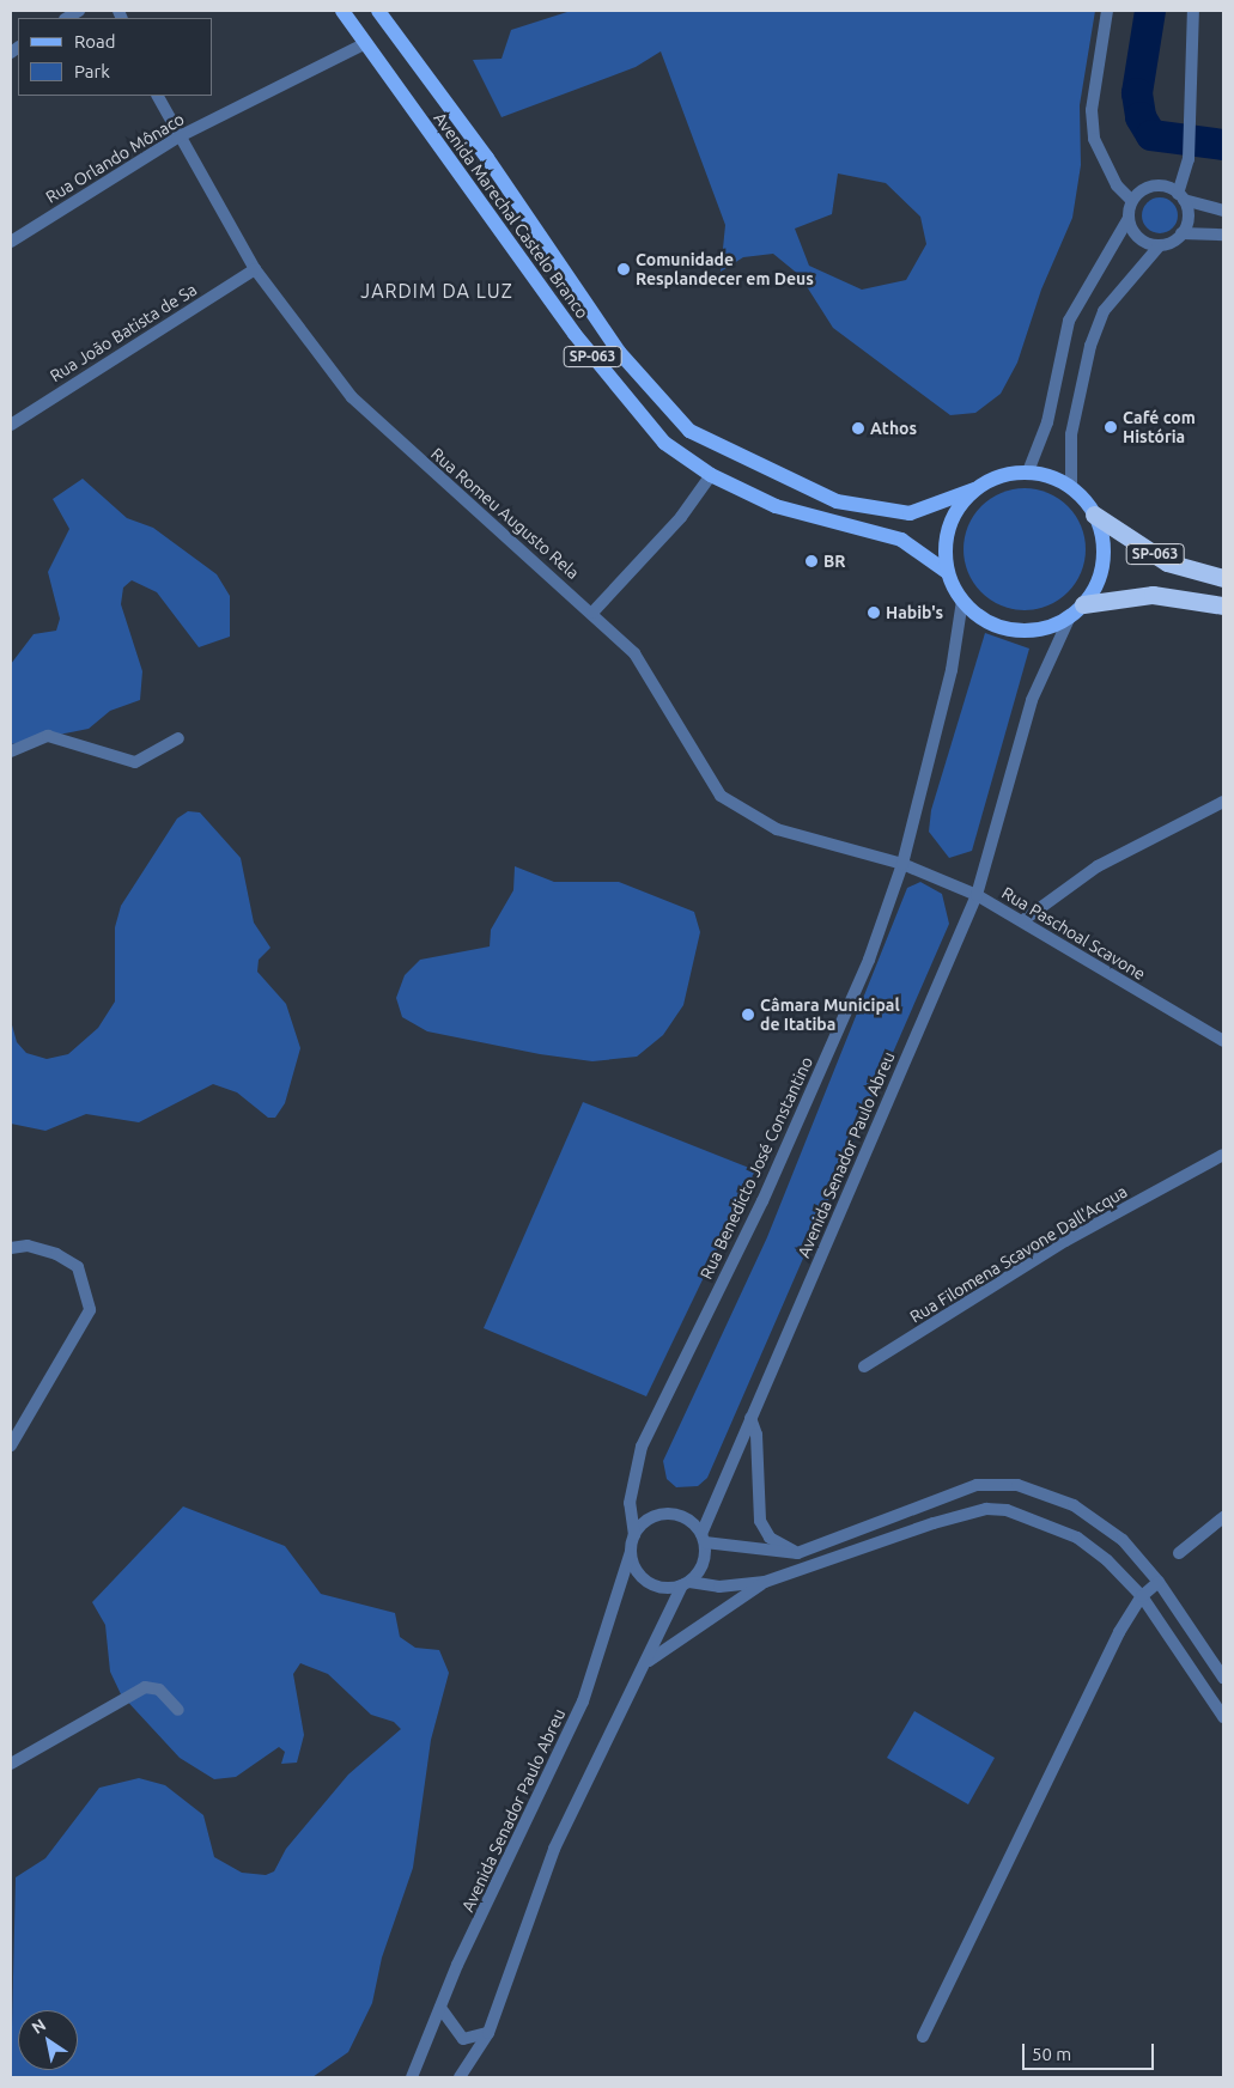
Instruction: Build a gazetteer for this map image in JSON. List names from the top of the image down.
{
  "streets": {
    "highway": ["SP-063"],
    "main road": ["Avenida Marechal Castelo Branco"],
    "street": [
      "Rua Orlando Mônaco",
      "Rua João Batista de Sa",
      "Rua Romeu Augusto Rela",
      "Rua Paschoal Scavone",
      "Avenida Senador Paulo Abreu",
      "Rua Benedicto José Constantino",
      "Rua Filomena Scavone Dall'Acqua"
    ]
  },
  "crossings": [
    ["Rua Orlando Mônaco", "Avenida Marechal Castelo Branco"],
    ["Rua Orlando Mônaco", "Rua Romeu Augusto Rela"],
    ["Avenida Marechal Castelo Branco", "SP-063"],
    ["Avenida Marechal Castelo Branco", "Avenida Senador Paulo Abreu"],
    ["Avenida Marechal Castelo Branco", "Rua Benedicto José Constantino"],
    ["Rua João Batista de Sa", "Rua Romeu Augusto Rela"],
    ["SP-063", "Avenida Senador Paulo Abreu"],
    ["SP-063", "Rua Benedicto José Constantino"],
    ["Rua Romeu Augusto Rela", "Rua Paschoal Scavone"],
    ["Rua Romeu Augusto Rela", "Rua Benedicto José Constantino"],
    ["Rua Paschoal Scavone", "Avenida Senador Paulo Abreu"],
    ["Rua Paschoal Scavone", "Rua Benedicto José Constantino"],
    ["Avenida Senador Paulo Abreu", "Rua Benedicto José Constantino"]
  ],
  "districts": ["JARDIM DA LUZ"],
  "places": [
    "Comunidade Resplandecer em Deus",
    "Café com História",
    "Athos",
    "BR",
    "Habib's",
    "Câmara Municipal de Itatiba"
  ],
  "legend": ["Road", "Park"],
  "scale_bar": "50 m",
  "north": "top left"
}
